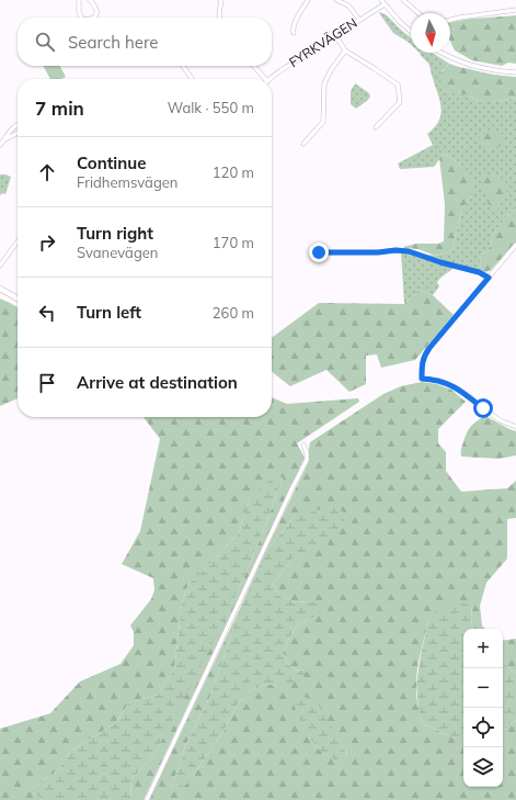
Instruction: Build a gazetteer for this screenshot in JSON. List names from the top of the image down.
{
  "streets": {
    "street": ["FYRKVÄGEN"]
  },
  "north": "bottom",
  "page": {
    "search": "Search here",
    "heading": ["7 min", "Walk · 550 m"],
    "list": [
      ["Continue", "Fridhemsvägen", "120 m"],
      ["Turn right", "Svanevägen", "170 m"],
      ["Turn left", "260 m"],
      "Arrive at destination"
    ],
    "map_buttons": ["+", "−"]
  }
}
